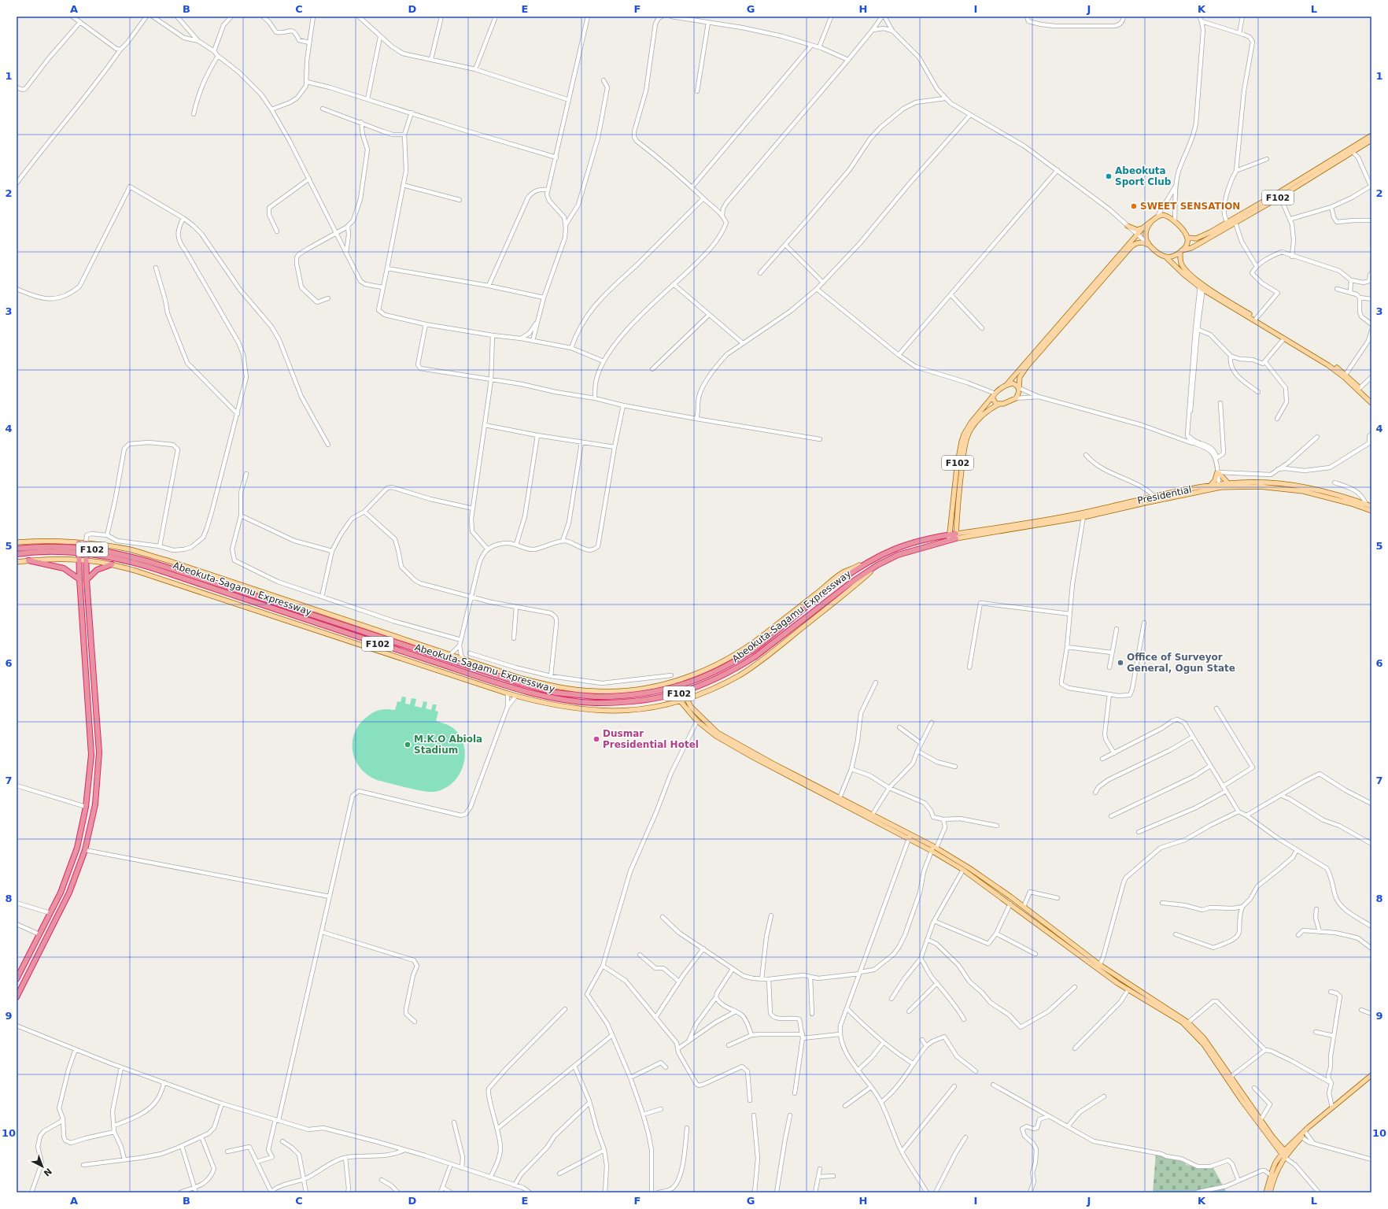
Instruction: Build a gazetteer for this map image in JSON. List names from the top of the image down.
{
  "streets": {
    "highway": ["F102", "Abeokuta-Sagamu Expressway"],
    "main road": ["Presidential"]
  },
  "crossings": [
    ["F102", "Abeokuta-Sagamu Expressway"]
  ],
  "places": [
    "Abeokuta Sport Club",
    "SWEET SENSATION",
    "Office of Surveyor General, Ogun State",
    "Dusmar Presidential Hotel",
    "M.K.O Abiola Stadium"
  ],
  "north": "bottom right",
  "grid": {
    "columns": [
      "A",
      "B",
      "C",
      "D",
      "E",
      "F",
      "G",
      "H",
      "I",
      "J",
      "K",
      "L"
    ],
    "rows": [
      "1",
      "2",
      "3",
      "4",
      "5",
      "6",
      "7",
      "8",
      "9",
      "10"
    ]
  }
}
